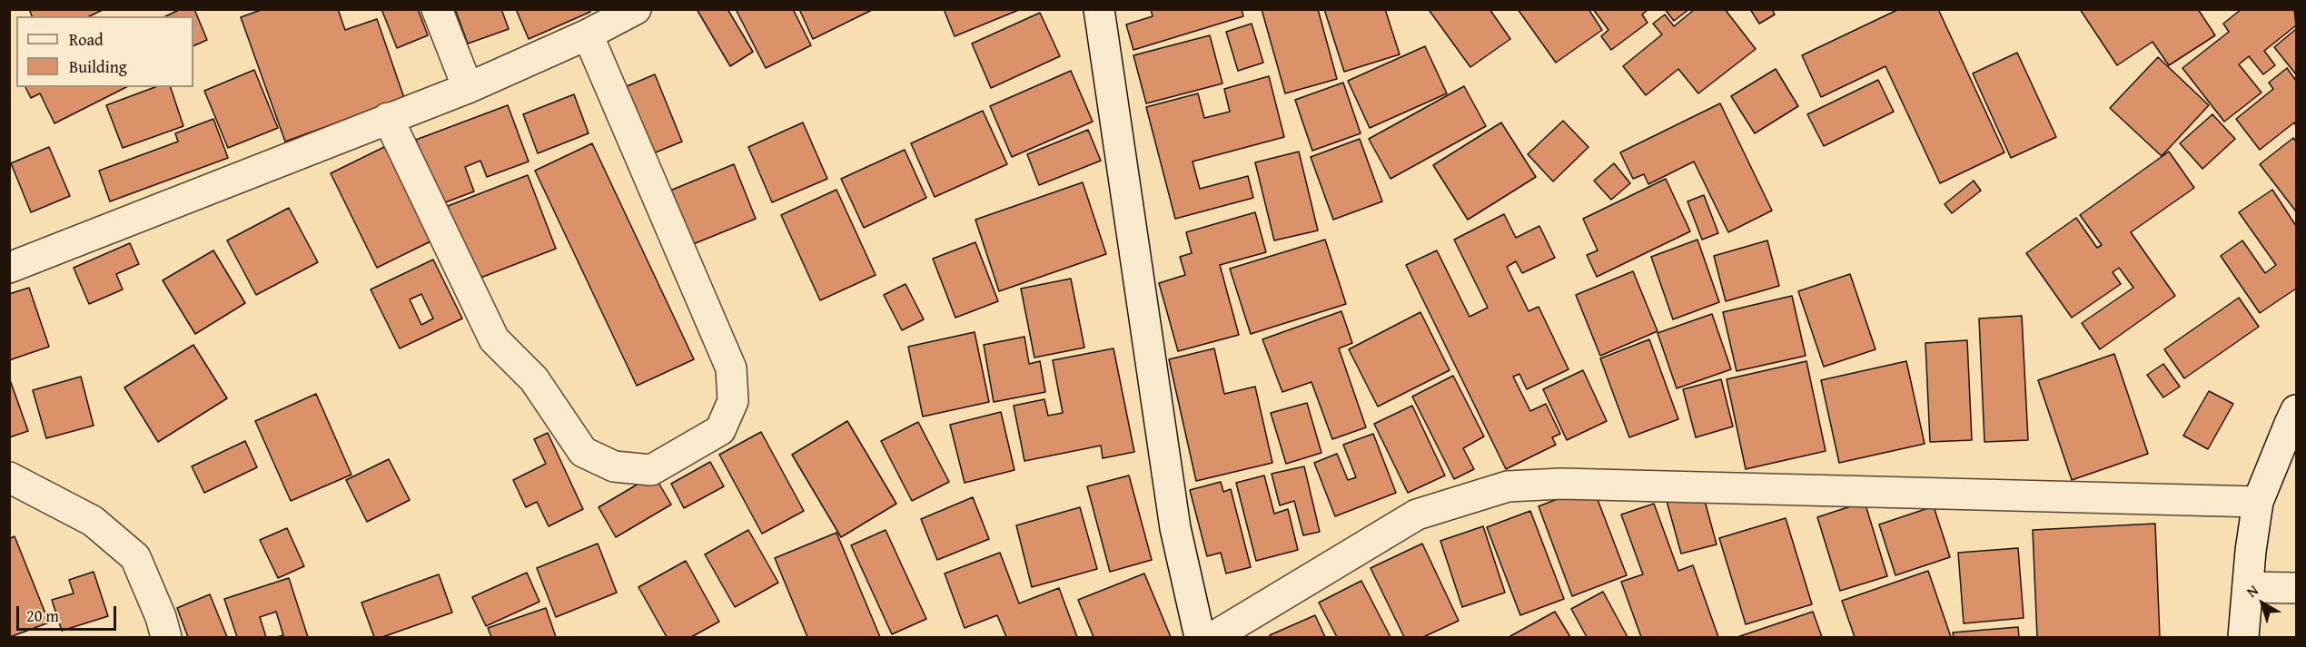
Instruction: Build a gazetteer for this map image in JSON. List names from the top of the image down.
{
  "legend": ["Road", "Building"],
  "scale_bar": "20 m",
  "north": "top left"
}
